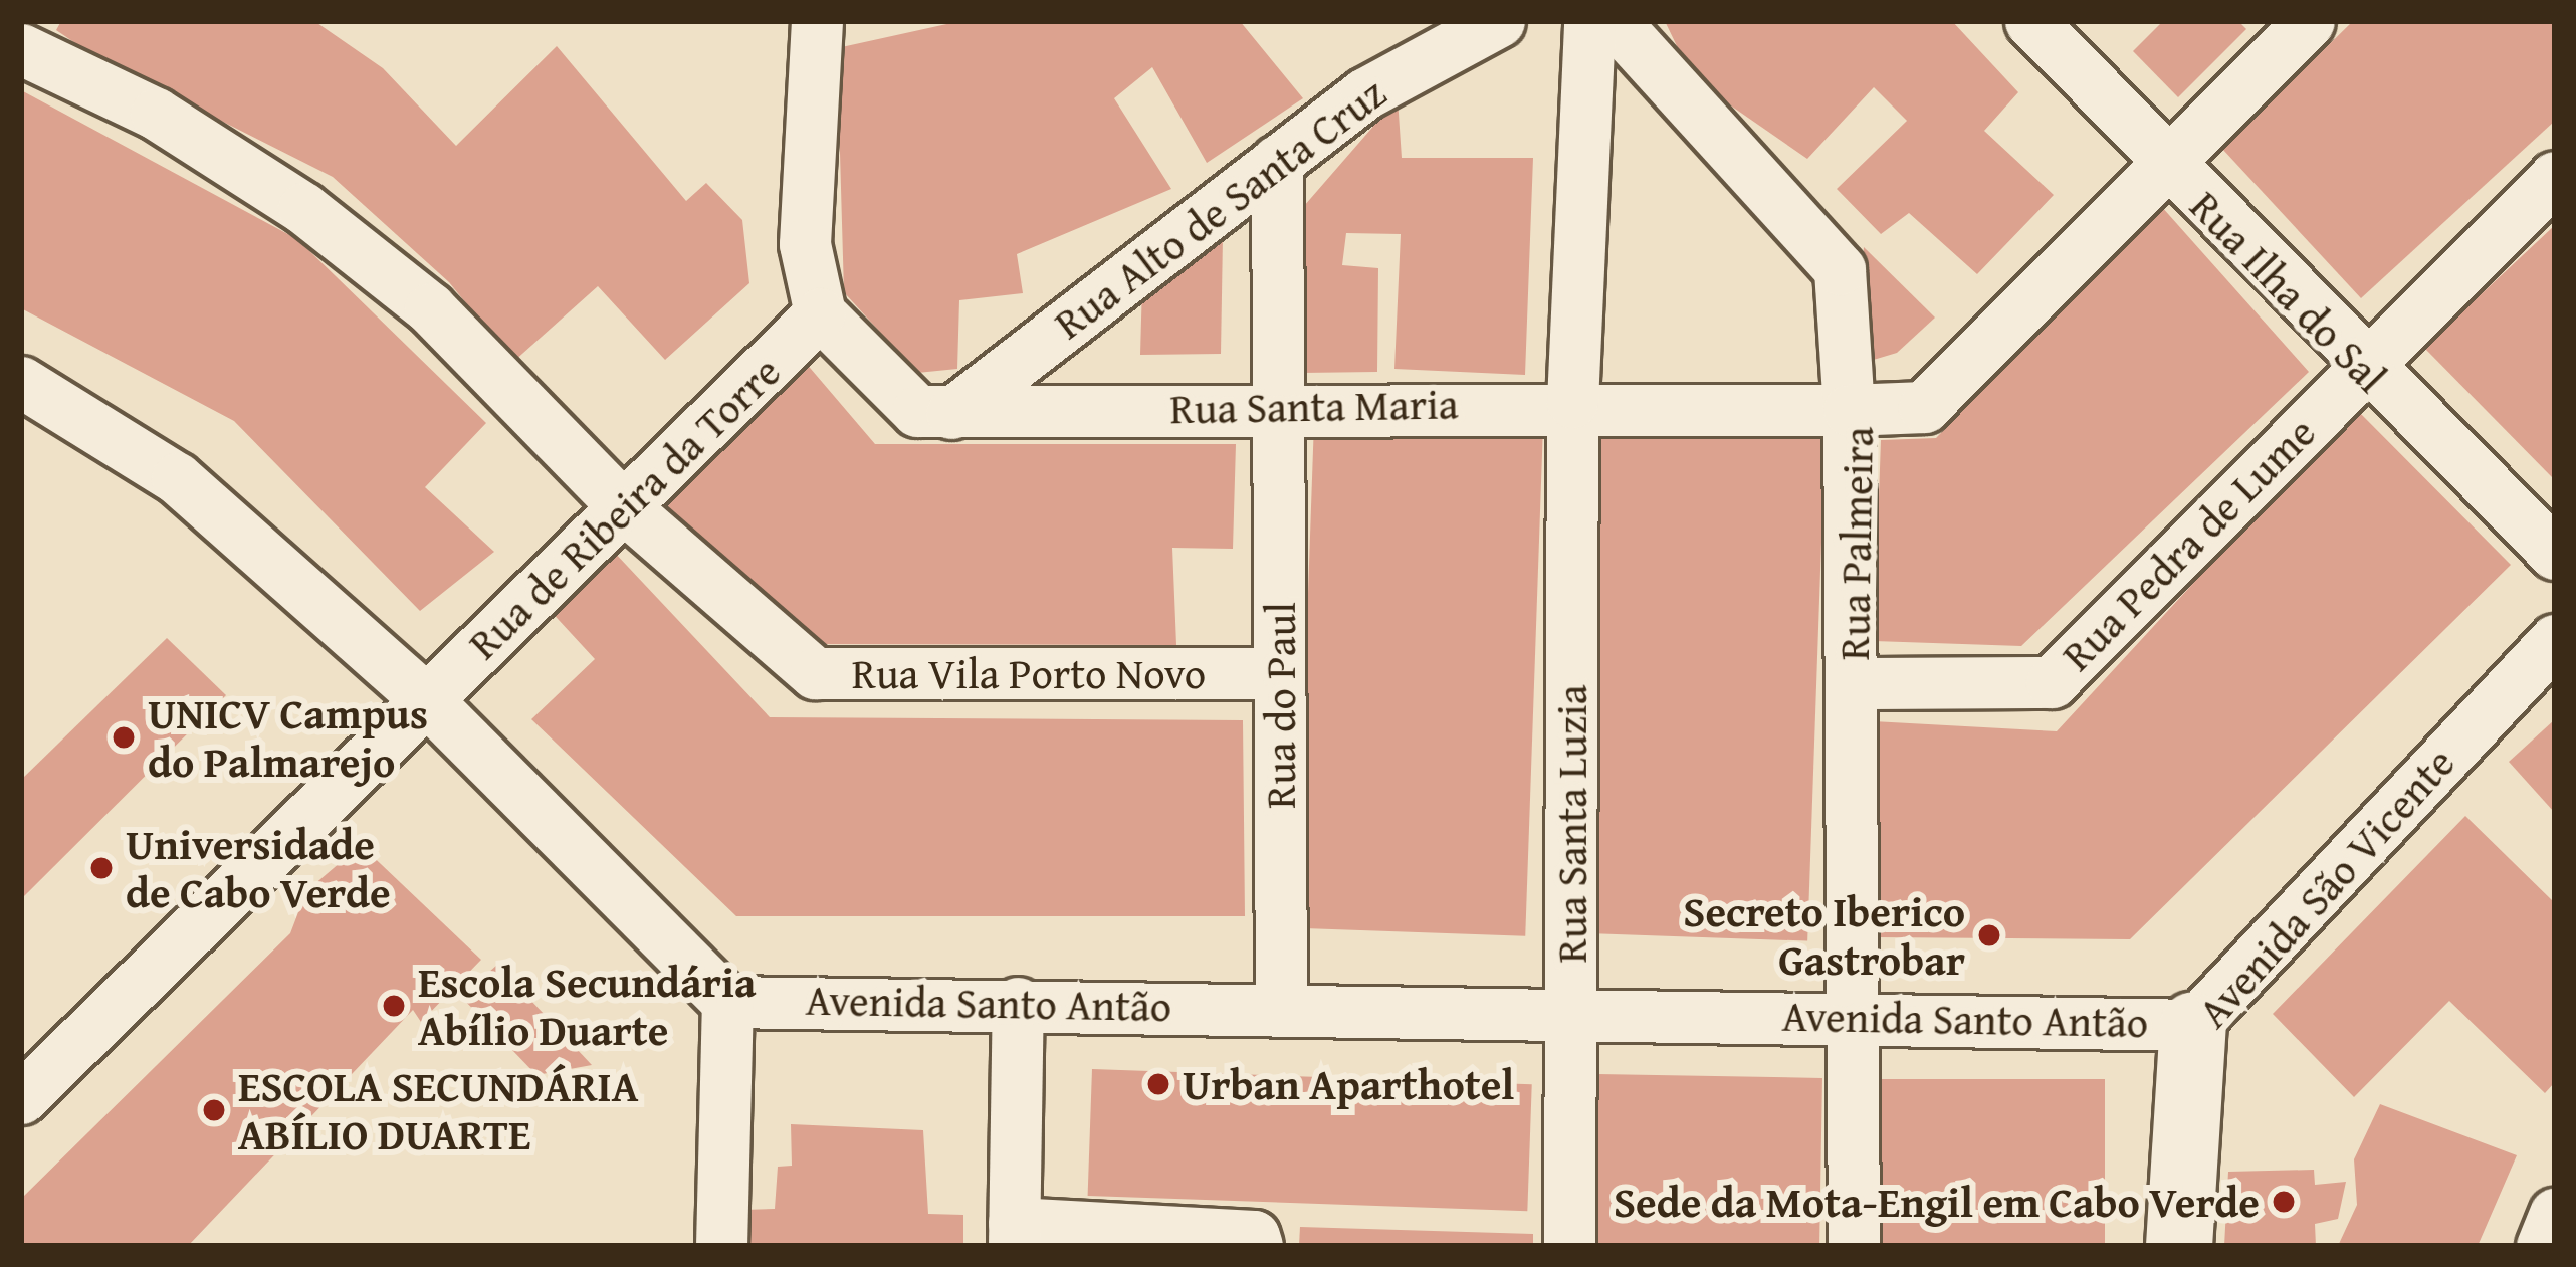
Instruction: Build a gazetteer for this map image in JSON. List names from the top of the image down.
{
  "streets": {
    "street": [
      "Rua Alto de Santa Cruz",
      "Rua Ilha do Sal",
      "Rua Santa Maria",
      "Rua de Ribeira da Torre",
      "Rua Palmeira",
      "Rua Pedra de Lume",
      "Rua Vila Porto Novo",
      "Rua do Paul",
      "Rua Santa Luzia",
      "Avenida São Vicente",
      "Avenida Santo Antão"
    ]
  },
  "crossings": [
    ["Rua Alto de Santa Cruz", "Rua Santa Maria"],
    ["Rua Alto de Santa Cruz", "Rua do Paul"],
    ["Rua Ilha do Sal", "Rua Palmeira"],
    ["Rua Ilha do Sal", "Rua Pedra de Lume"],
    ["Rua Santa Maria", "Rua de Ribeira da Torre"],
    ["Rua Santa Maria", "Rua Palmeira"],
    ["Rua Santa Maria", "Rua do Paul"],
    ["Rua Santa Maria", "Rua Santa Luzia"],
    ["Rua de Ribeira da Torre", "Rua Vila Porto Novo"],
    ["Rua Palmeira", "Rua Pedra de Lume"],
    ["Rua Palmeira", "Avenida Santo Antão"],
    ["Rua Vila Porto Novo", "Rua do Paul"],
    ["Rua do Paul", "Avenida Santo Antão"],
    ["Rua Santa Luzia", "Avenida Santo Antão"],
    ["Avenida São Vicente", "Avenida Santo Antão"]
  ],
  "places": [
    "UNICV Campus do Palmarejo",
    "Universidade de Cabo Verde",
    "Secreto Iberico Gastrobar",
    "Escola Secundária Abílio Duarte",
    "Urban Aparthotel",
    "ESCOLA SECUNDÁRIA ABÍLIO DUARTE",
    "Sede da Mota-Engil em Cabo Verde"
  ]
}
